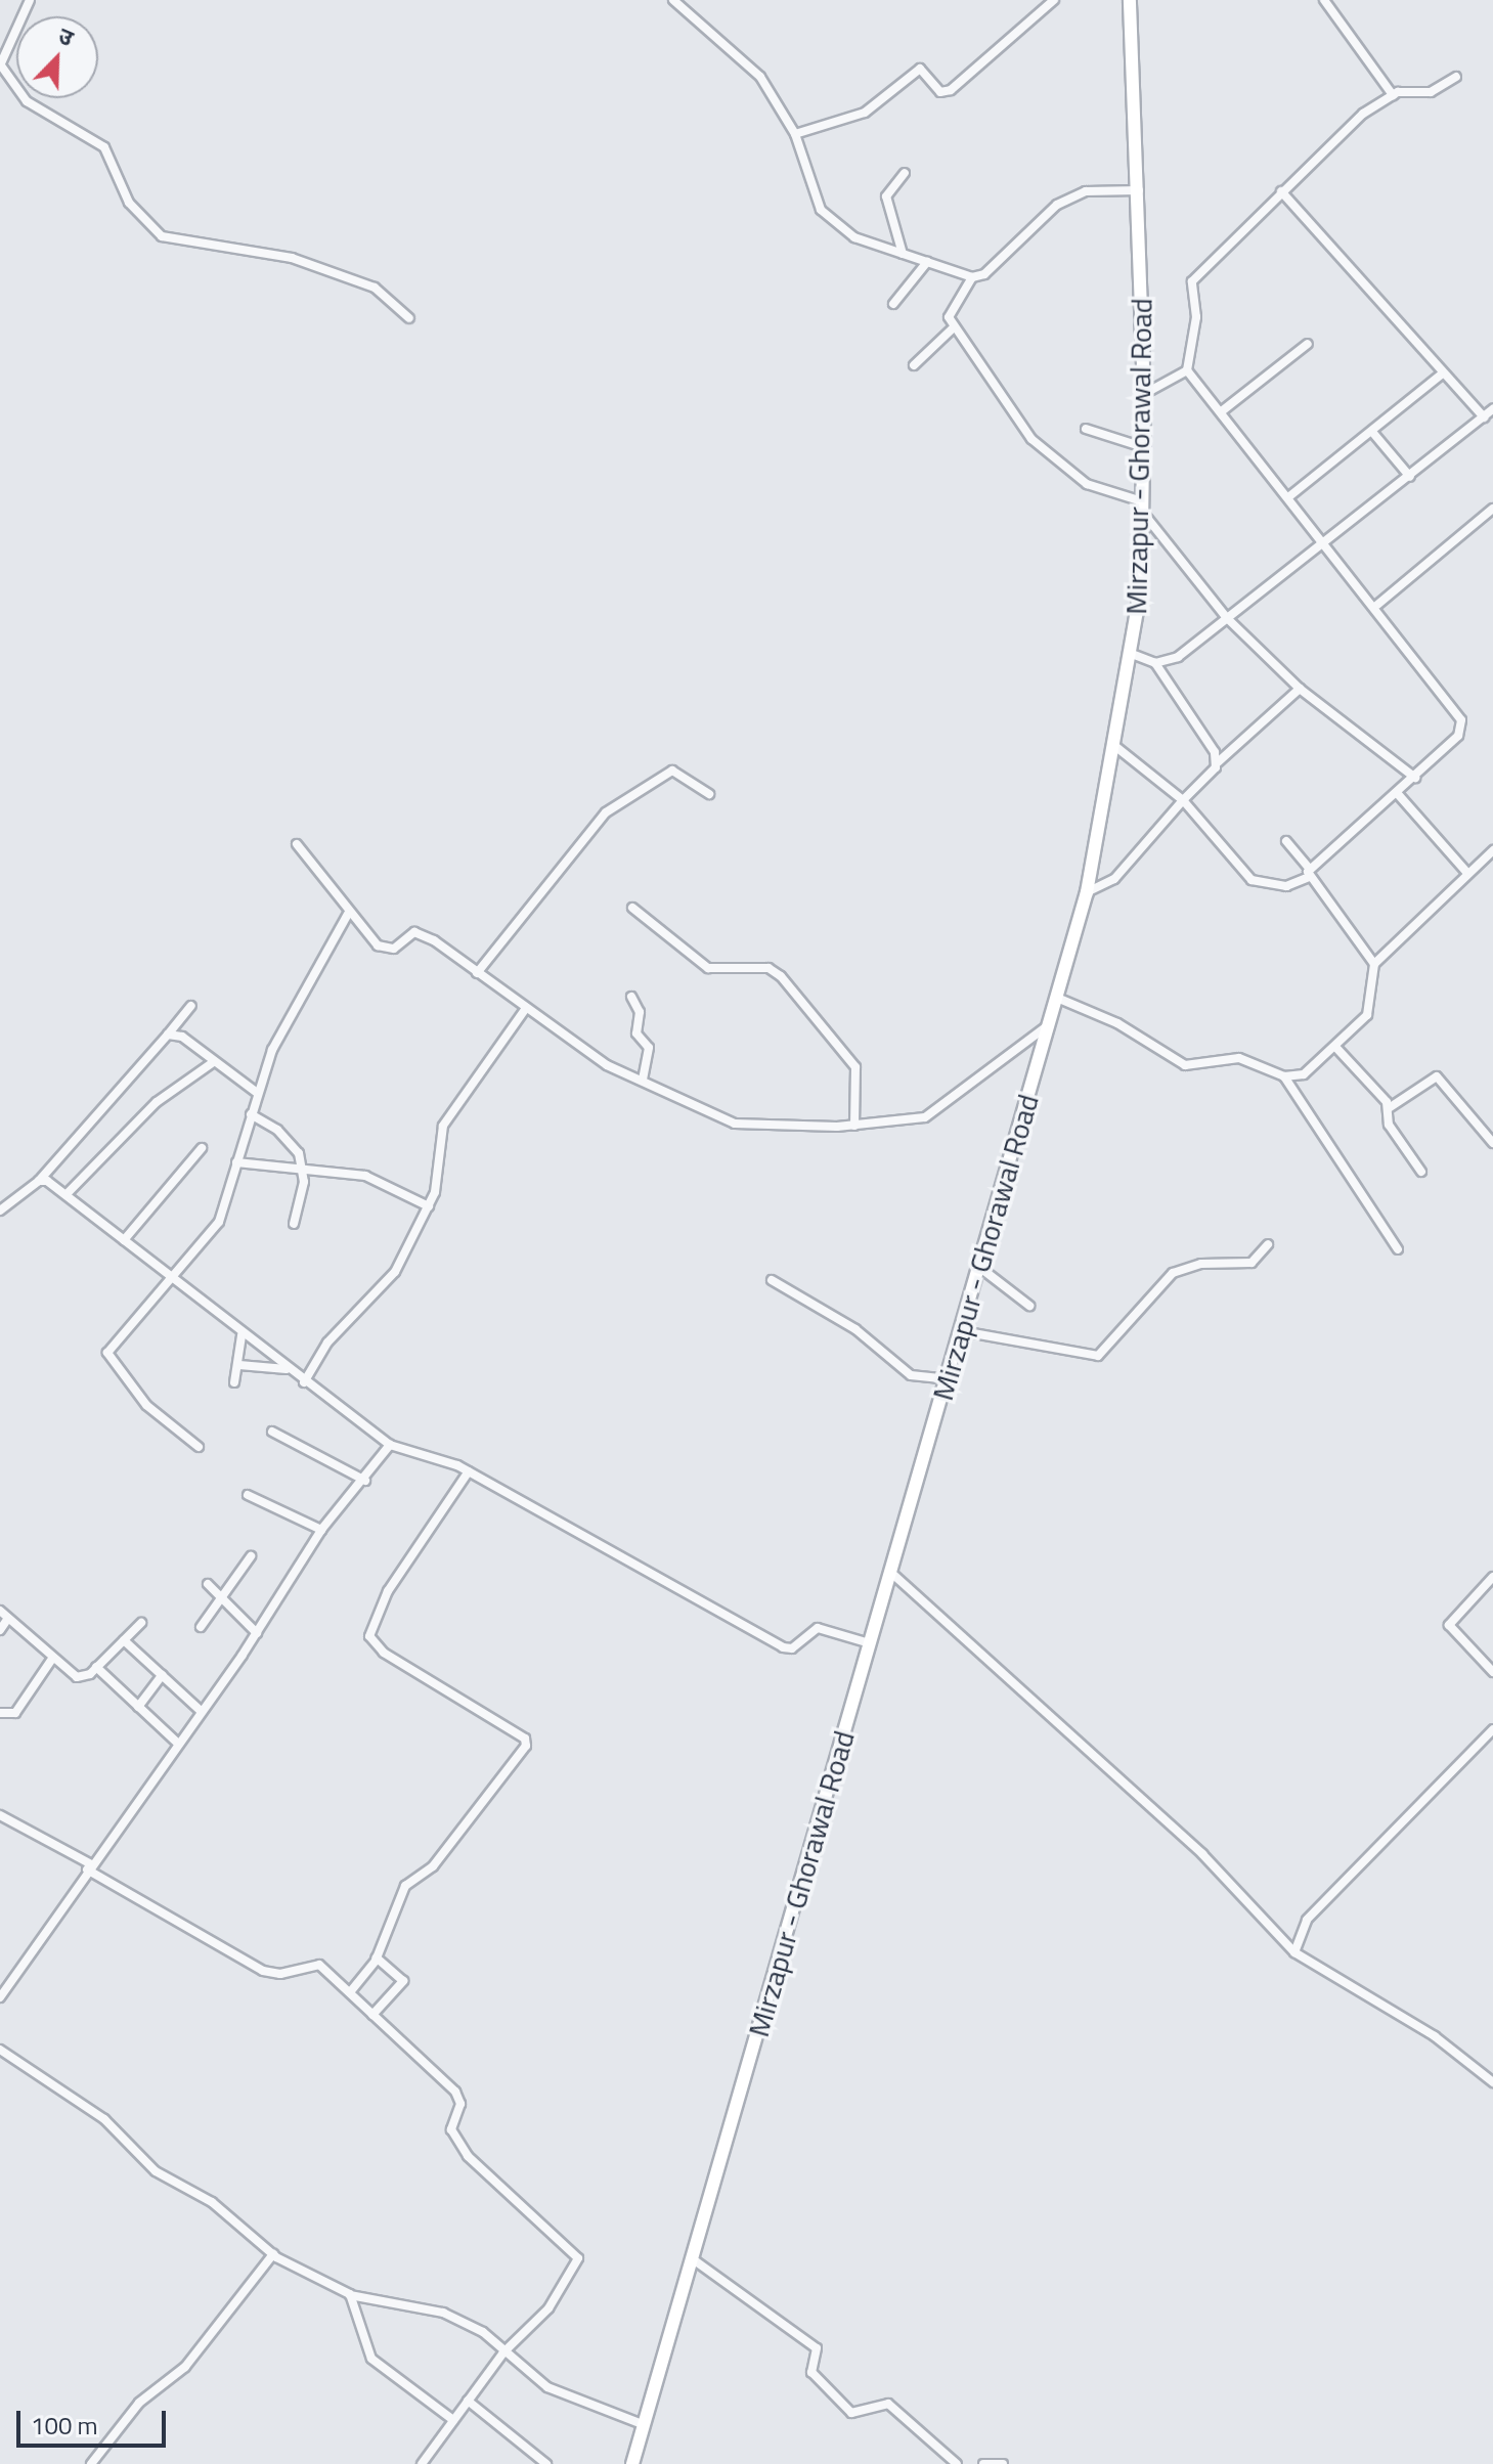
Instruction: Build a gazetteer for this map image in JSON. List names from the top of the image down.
{
  "streets": {
    "main road": ["Mirzapur - Ghorawal Road"]
  },
  "scale_bar": "100 m",
  "north": "top right"
}
